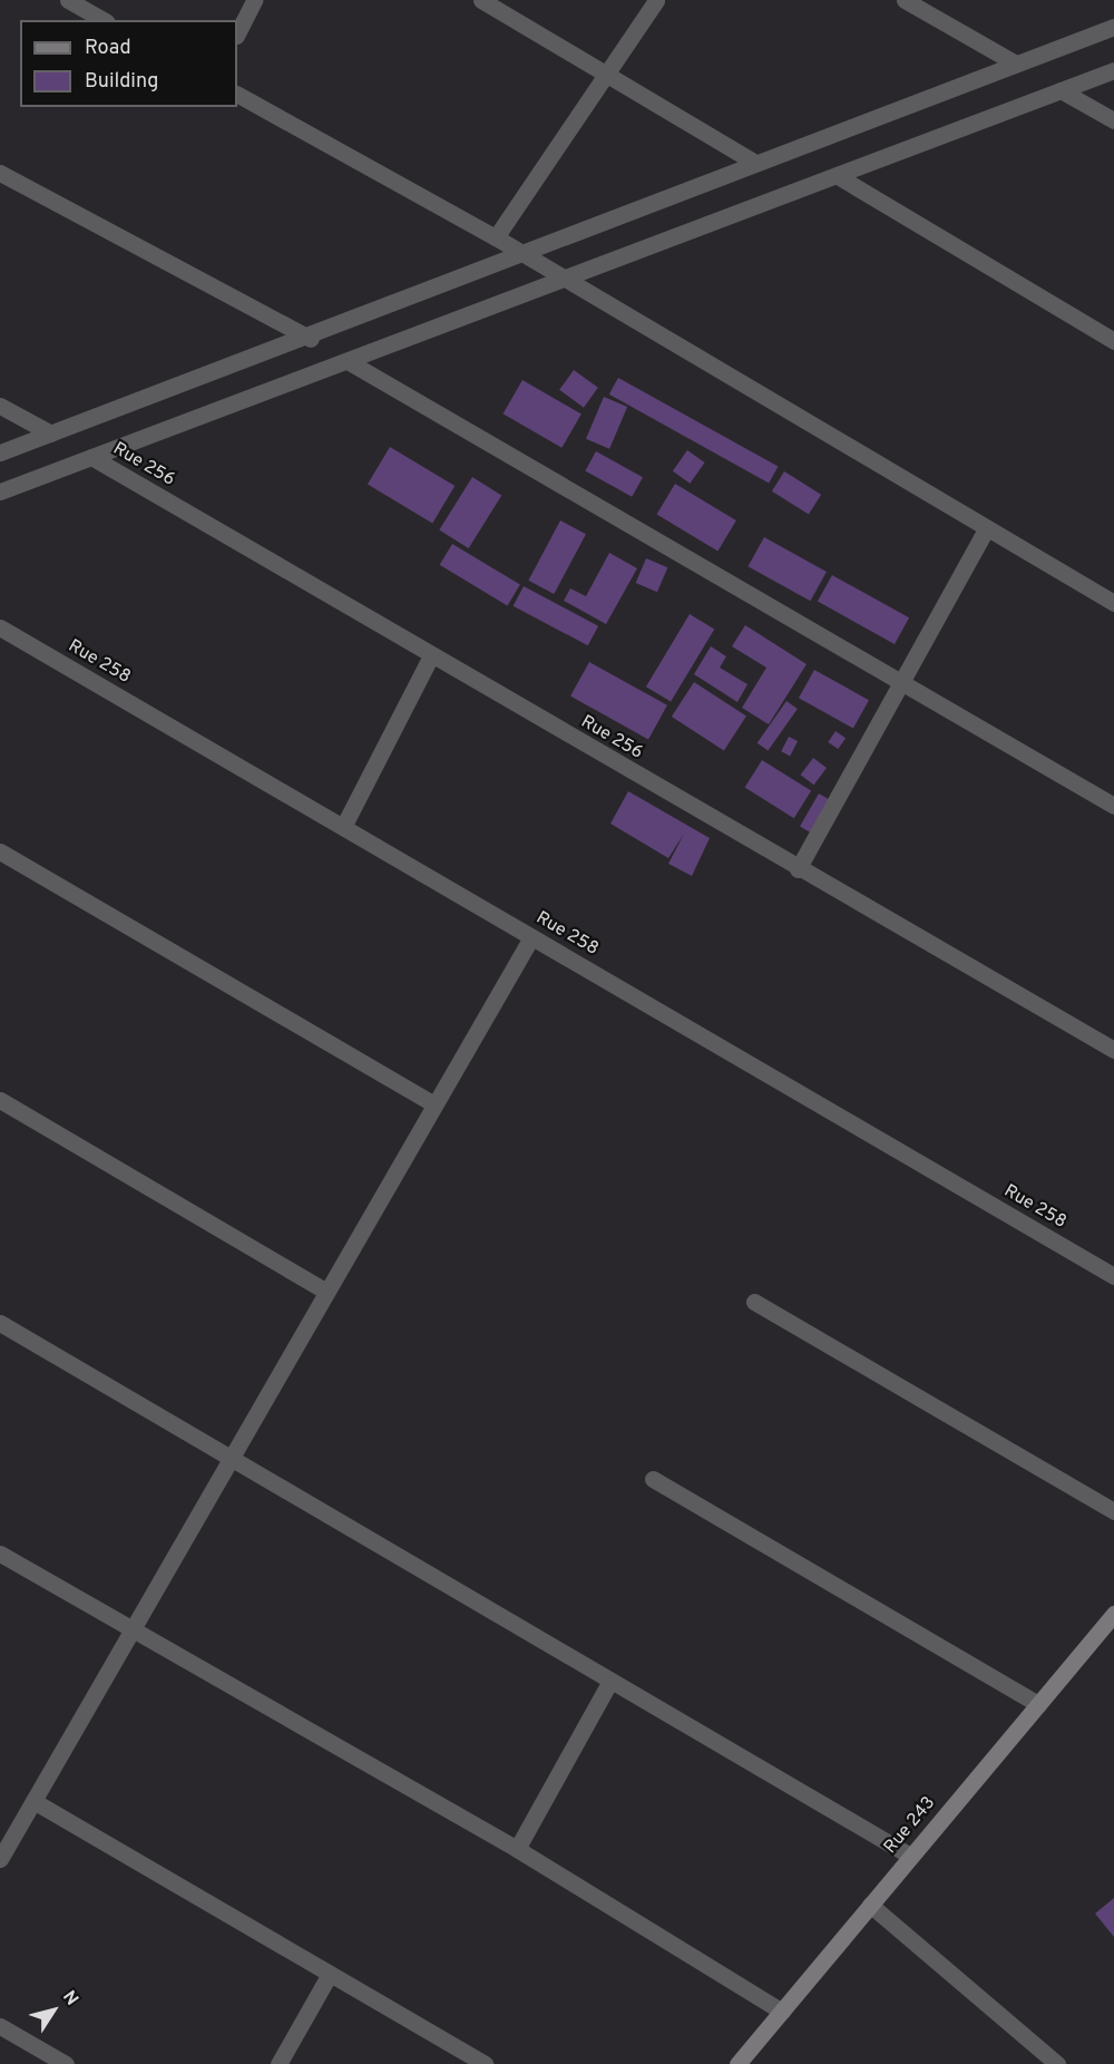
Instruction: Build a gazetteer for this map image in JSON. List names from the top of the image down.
{
  "streets": {
    "main road": ["Rue 243"],
    "street": ["Rue 256", "Rue 258"]
  },
  "legend": ["Road", "Building"],
  "north": "top right"
}
